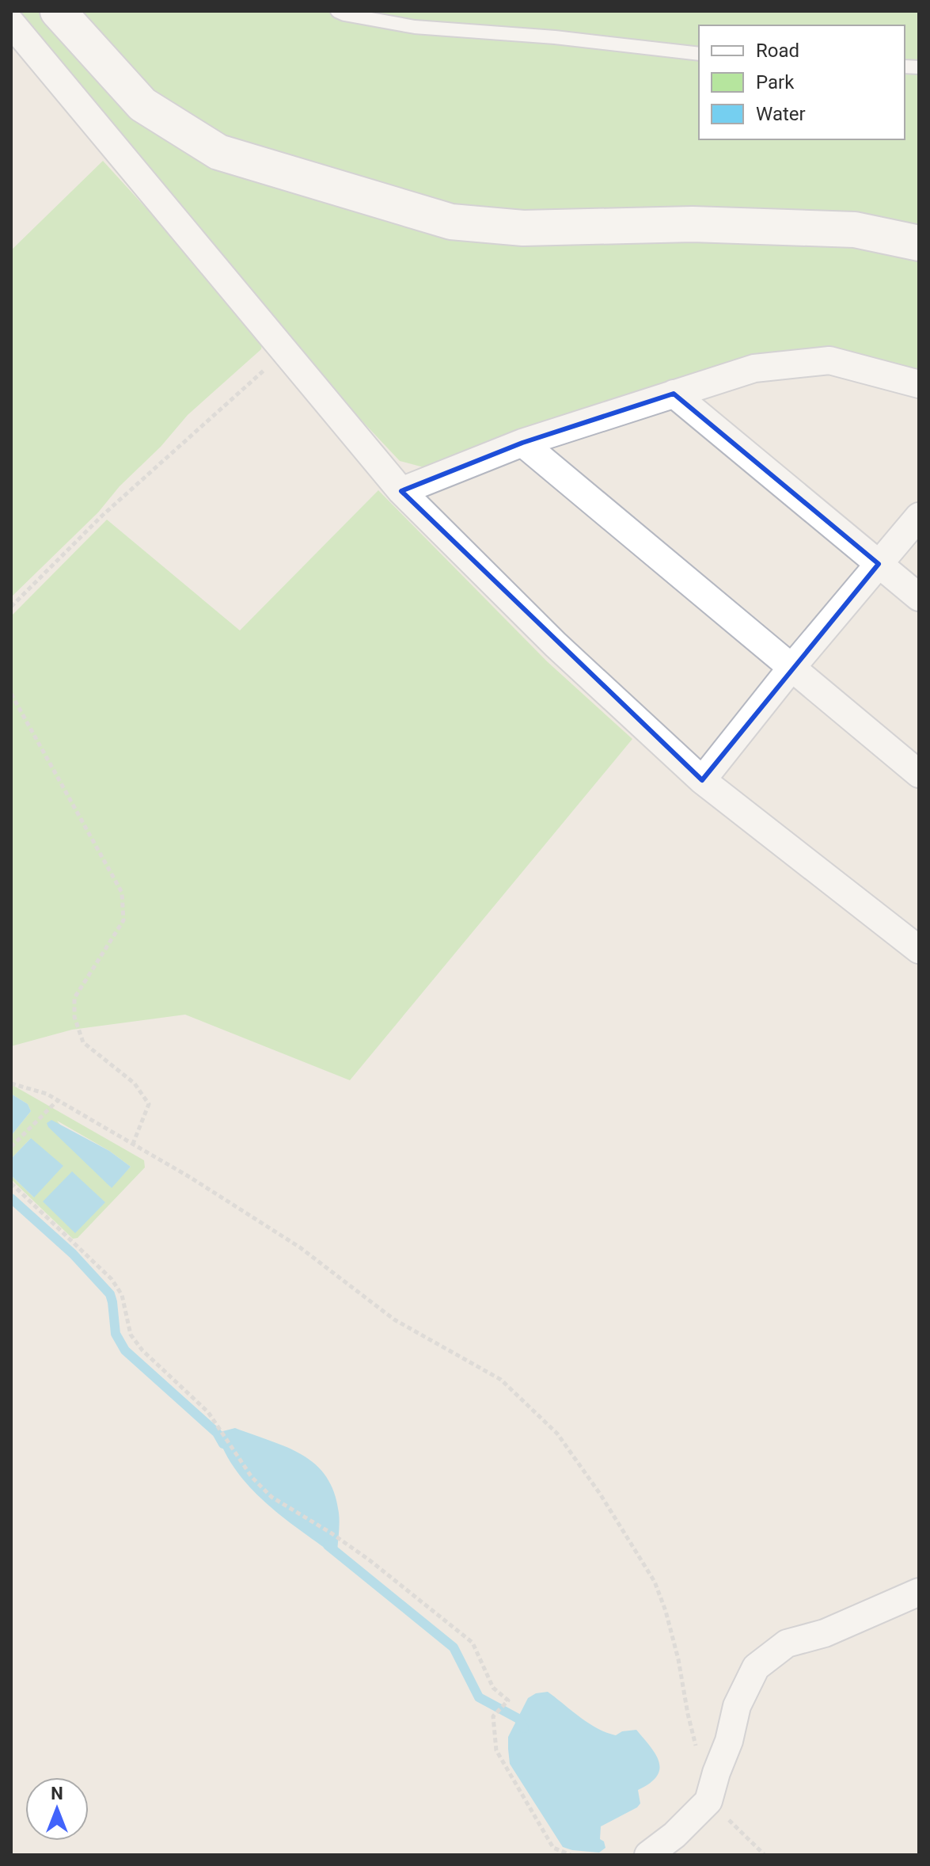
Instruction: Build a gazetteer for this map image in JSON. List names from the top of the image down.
{
  "legend": ["Road", "Park", "Water"],
  "north": "top"
}
